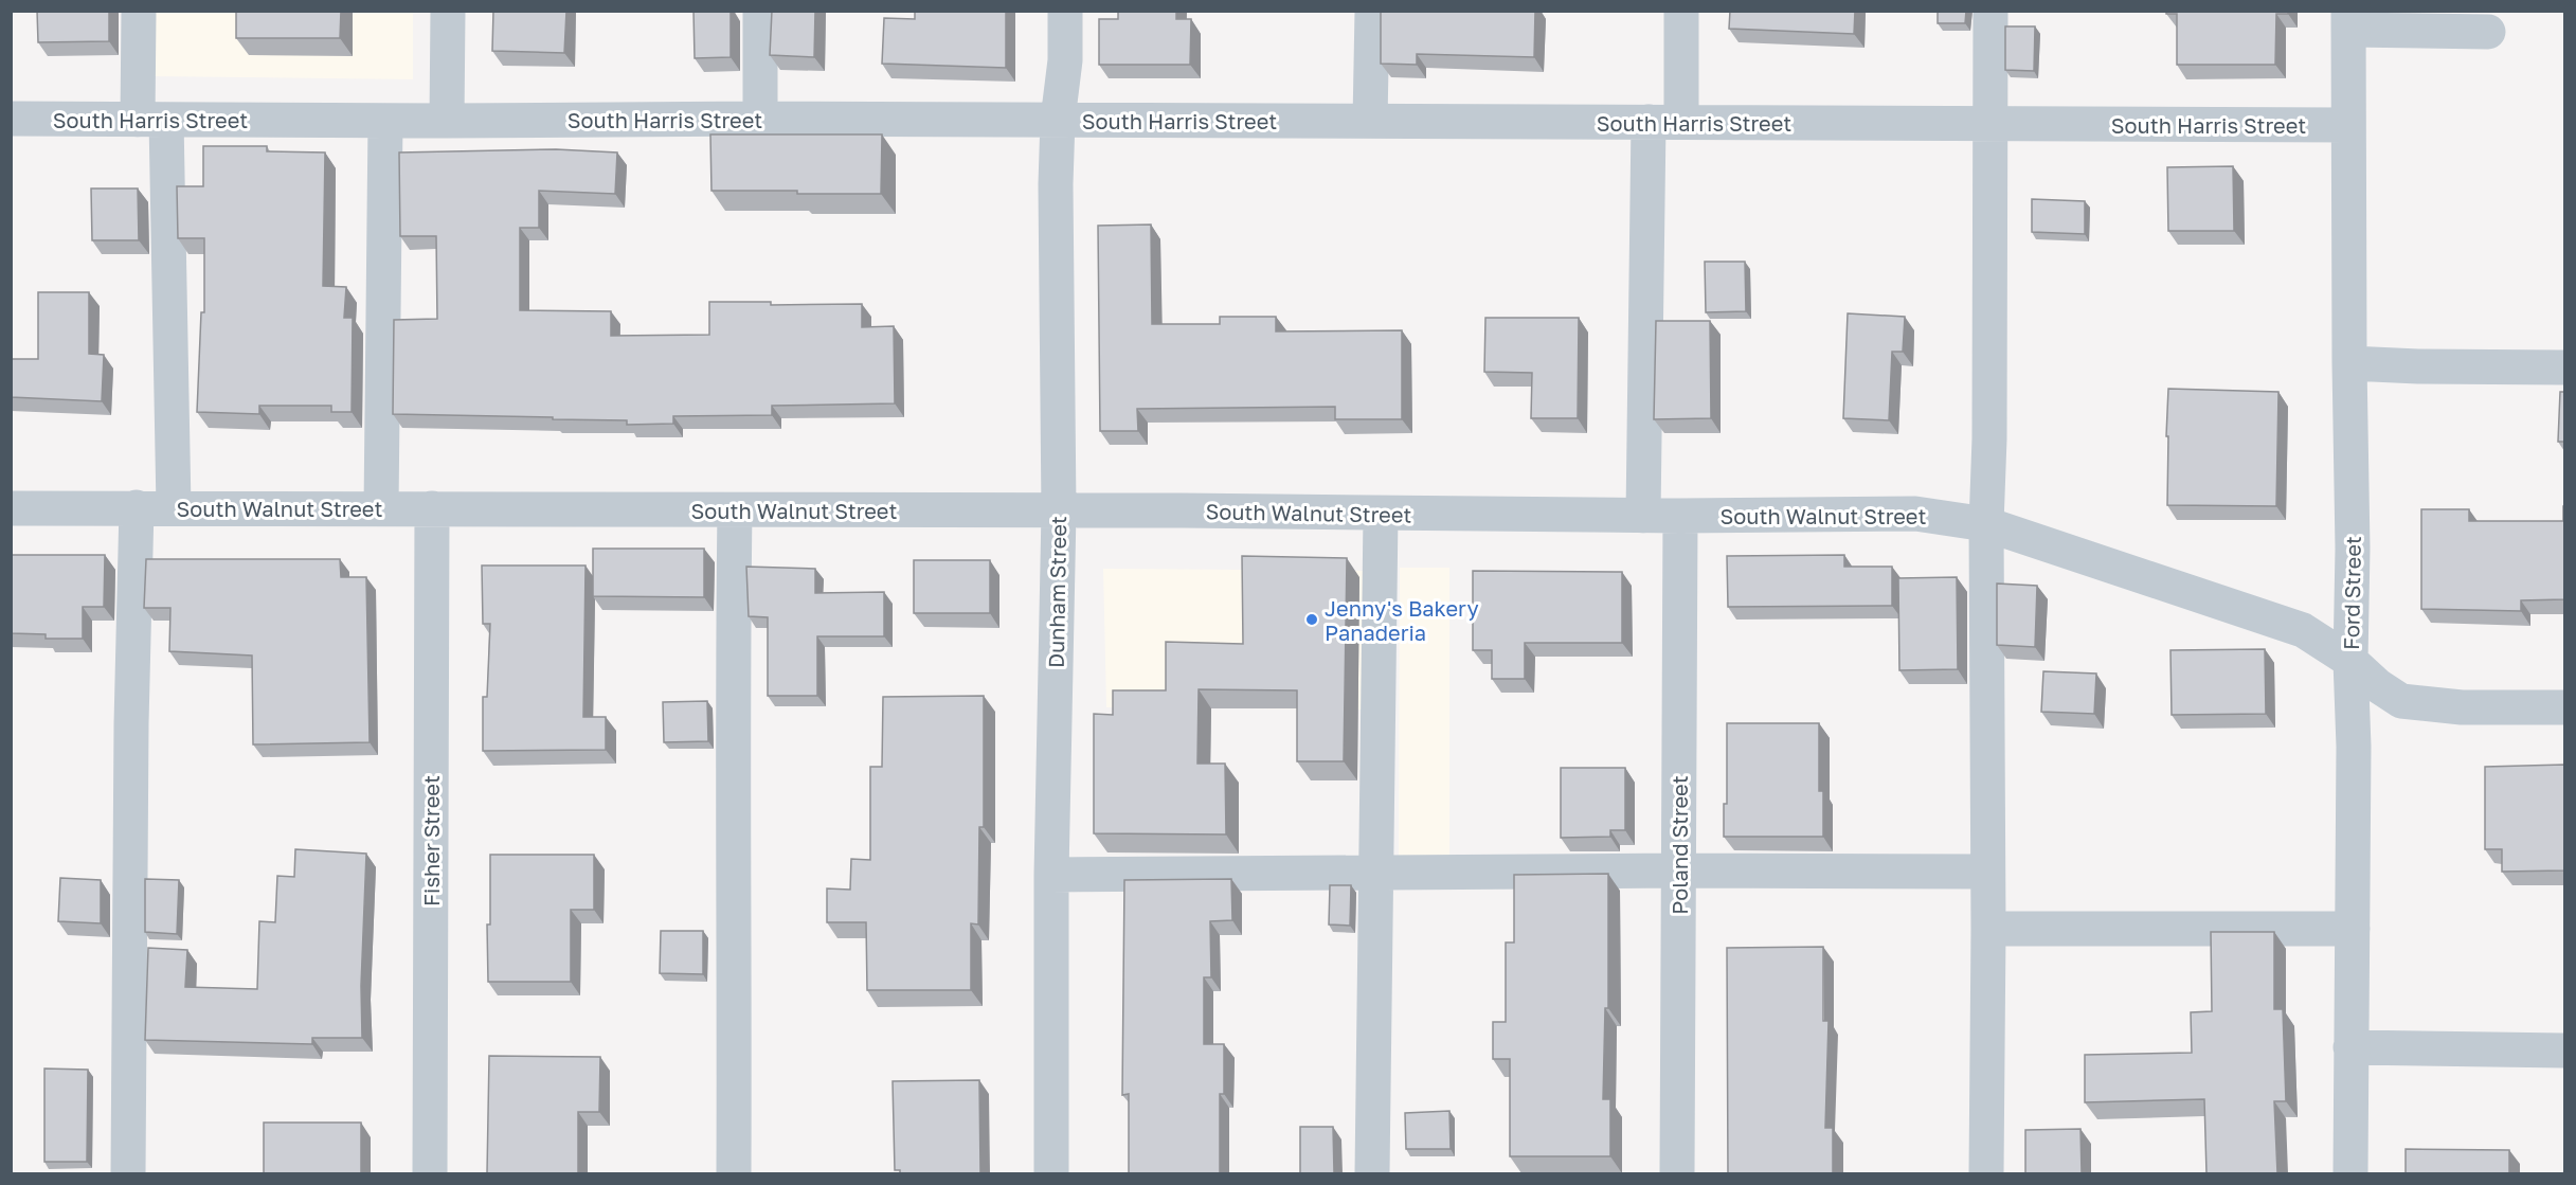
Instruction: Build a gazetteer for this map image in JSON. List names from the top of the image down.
{
  "streets": {
    "street": [
      "South Harris Street",
      "South Walnut Street",
      "Dunham Street",
      "Ford Street",
      "Fisher Street",
      "Poland Street"
    ]
  },
  "crossings": [
    ["South Harris Street", "Dunham Street"],
    ["South Harris Street", "Ford Street"],
    ["South Walnut Street", "Dunham Street"],
    ["South Walnut Street", "Ford Street"],
    ["South Walnut Street", "Fisher Street"],
    ["South Walnut Street", "Poland Street"]
  ],
  "places": ["Jenny's Bakery Panaderia"]
}
